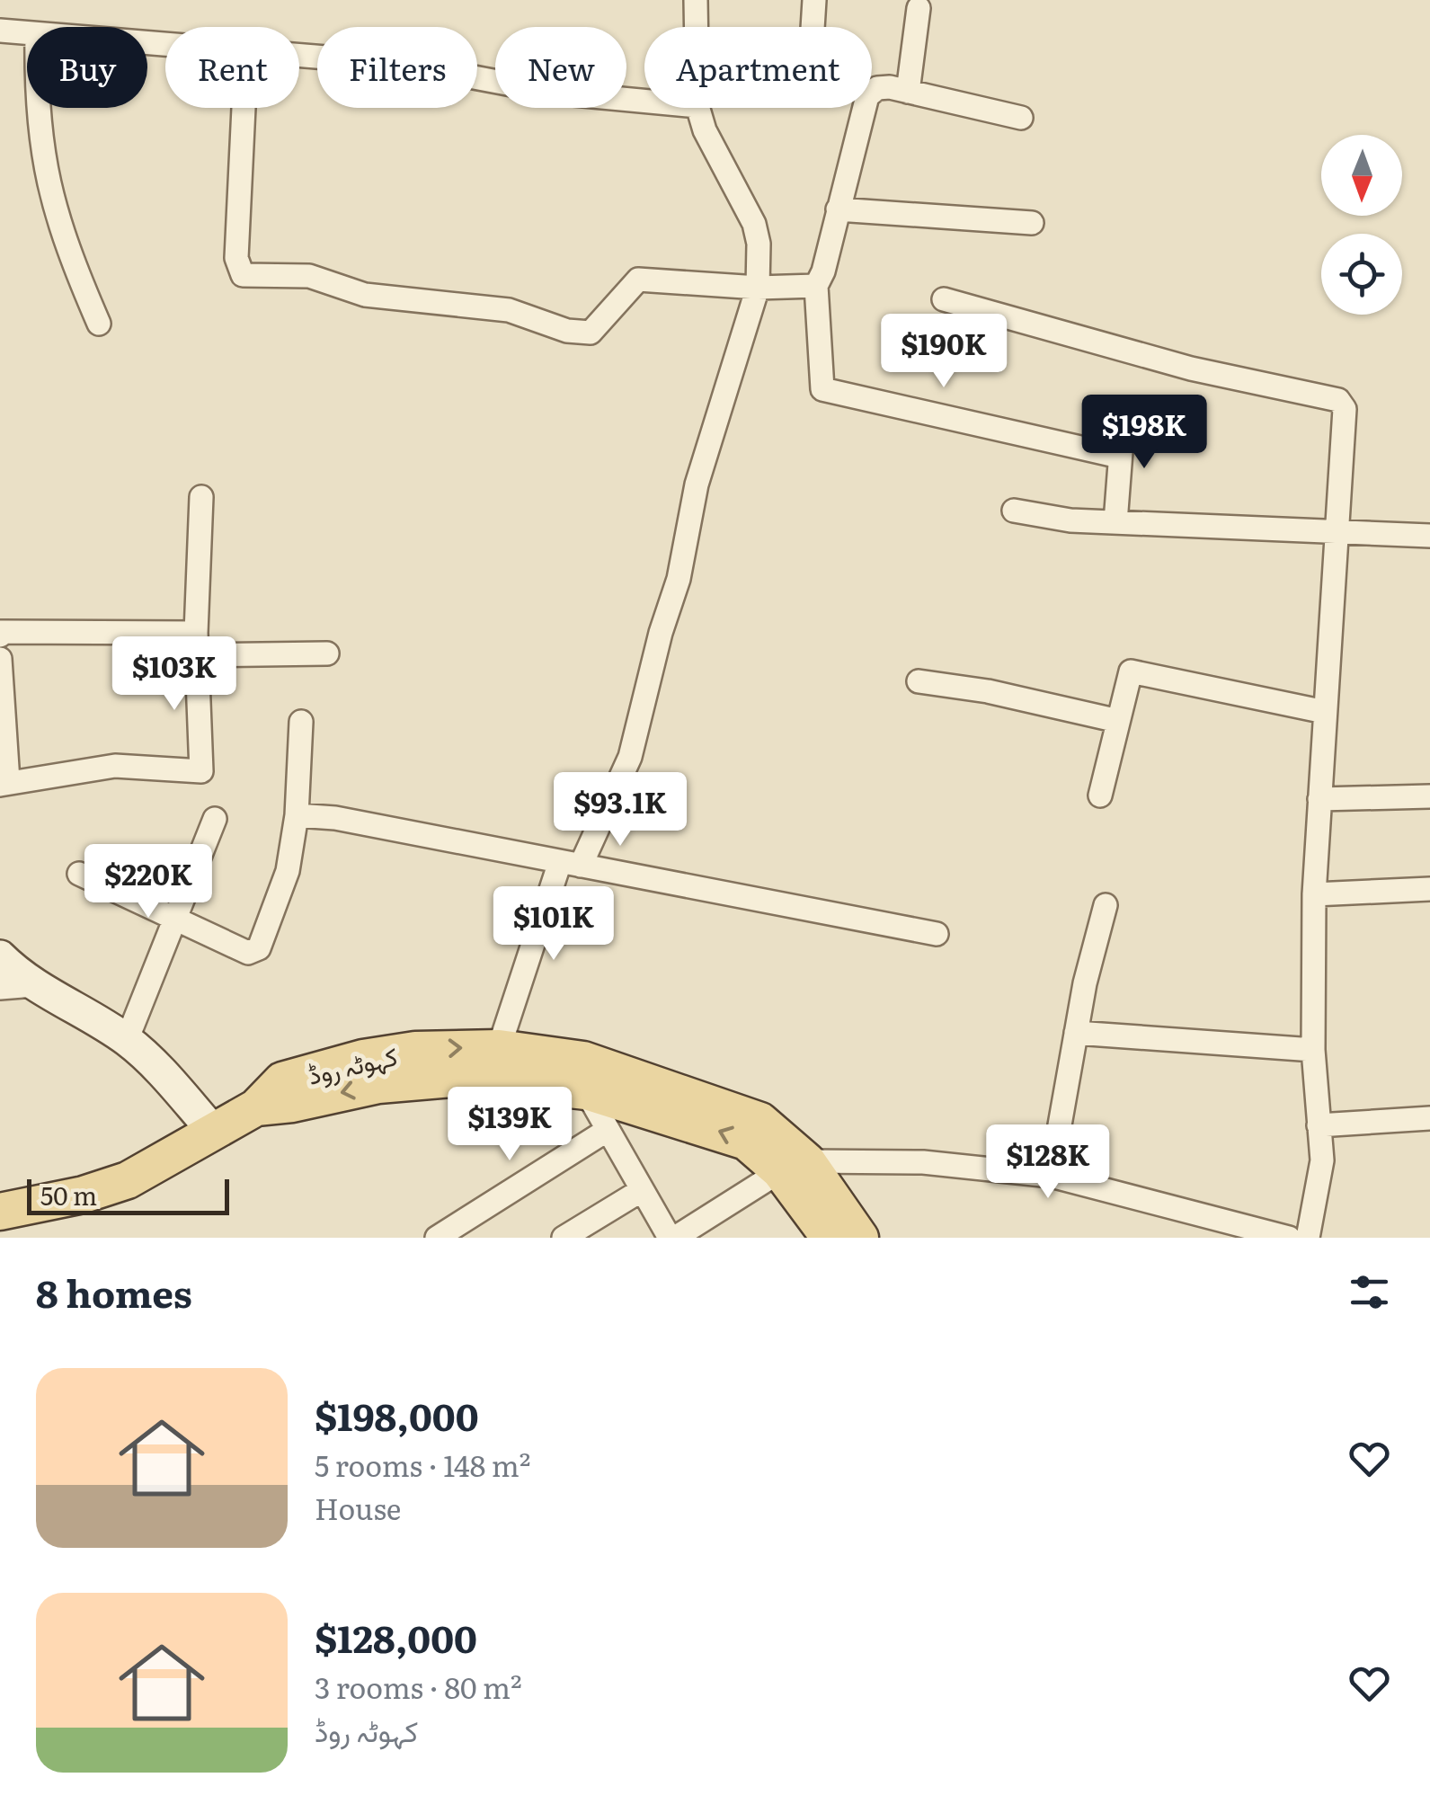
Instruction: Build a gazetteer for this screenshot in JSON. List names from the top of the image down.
{
  "streets": {
    "main road": ["کہوٹہ روڈ"]
  },
  "scale_bar": "50 m",
  "north": "bottom",
  "page": {
    "chip": [
      "Buy",
      "Rent",
      "Filters",
      "New",
      "Apartment"
    ],
    "price": [
      "$190K",
      "$198K",
      "$103K",
      "$93.1K",
      "$220K",
      "$101K",
      "$139K",
      "$128K"
    ],
    "scale": "50 m",
    "heading": "8 homes",
    "list": [
      {
        "name": "$198,000",
        "note": "5 rooms · 148 m² · House"
      },
      {
        "name": "$128,000",
        "note": "3 rooms · 80 m² · کہوٹہ روڈ"
      }
    ]
  }
}
